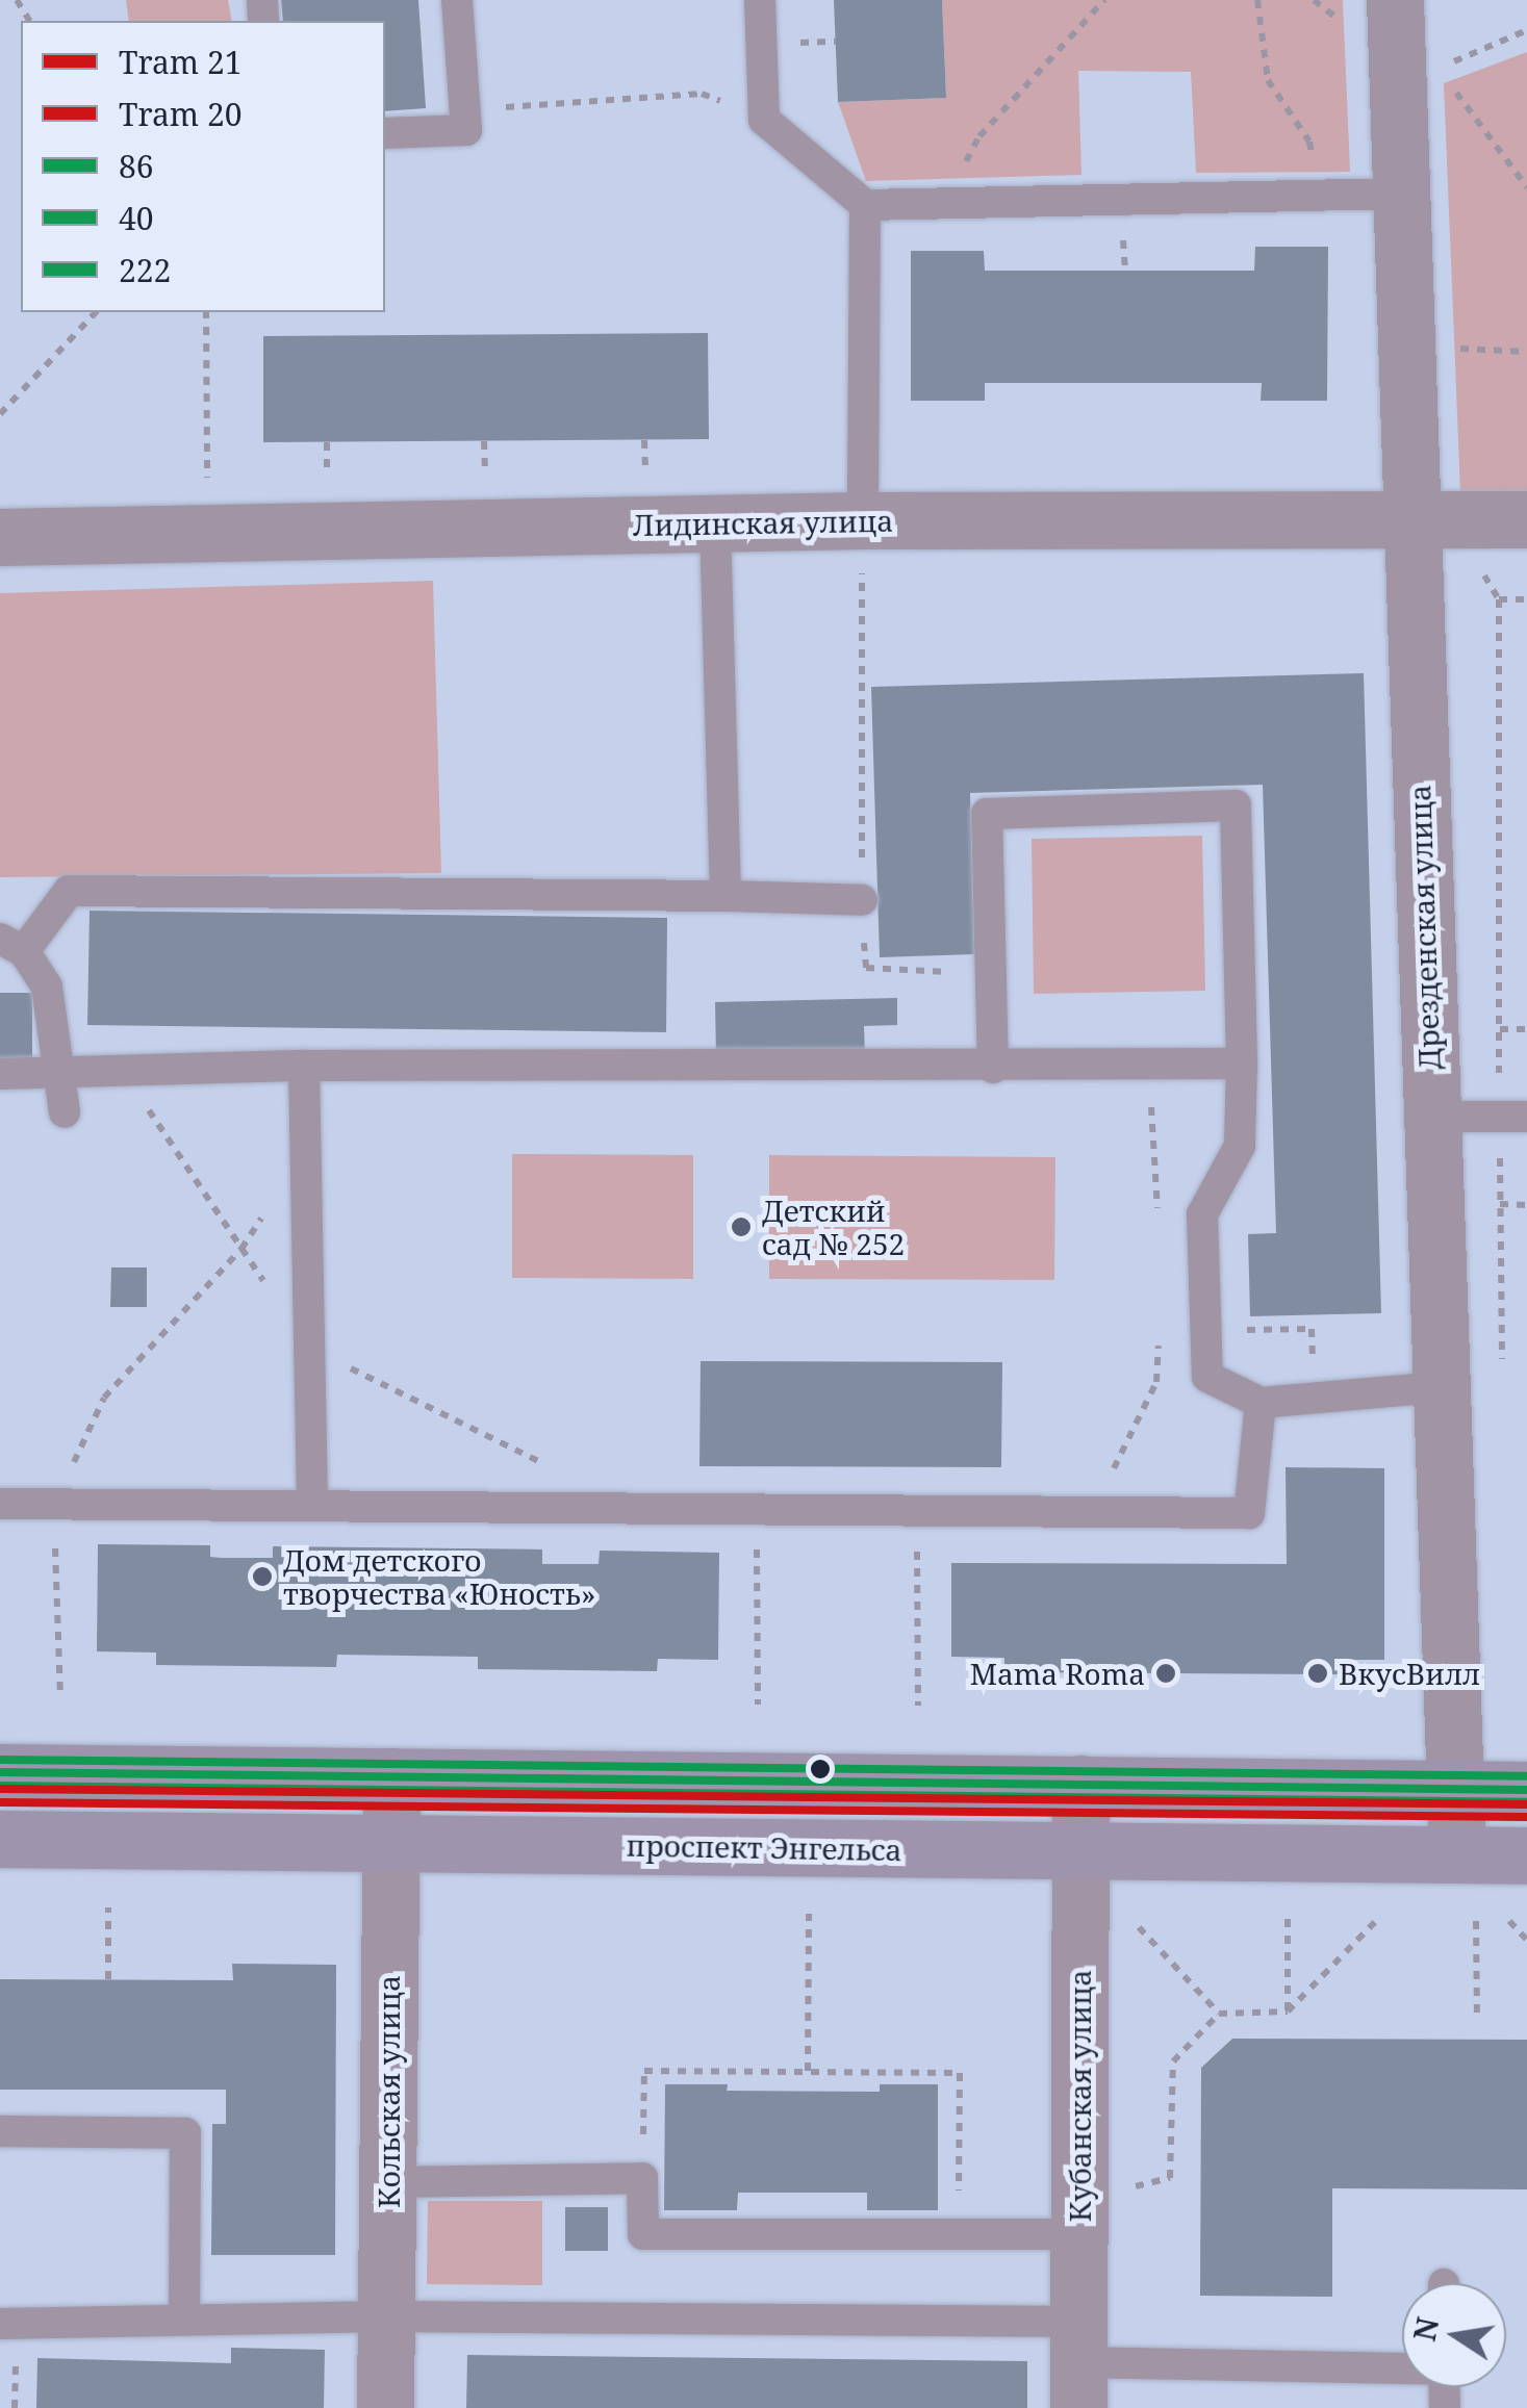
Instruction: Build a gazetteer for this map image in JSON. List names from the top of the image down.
{
  "streets": {
    "main road": ["проспект Энгельса"],
    "street": [
      "Лидинская улица",
      "Дрезденская улица",
      "Кольская улица",
      "Кубанская улица"
    ]
  },
  "crossings": [
    ["Лидинская улица", "Дрезденская улица"],
    ["Дрезденская улица", "проспект Энгельса"],
    ["проспект Энгельса", "Кольская улица"],
    ["проспект Энгельса", "Кубанская улица"]
  ],
  "places": [
    "Детский сад № 252",
    "Дом детского творчества «Юность»",
    "Mama Roma",
    "ВкусВилл"
  ],
  "lines": [
    "transit line 222",
    "transit line 86",
    "transit line 40",
    "tram line 21",
    "tram line 20"
  ],
  "legend": [
    "Tram 21",
    "Tram 20",
    "86",
    "40",
    "222"
  ],
  "north": "left"
}
